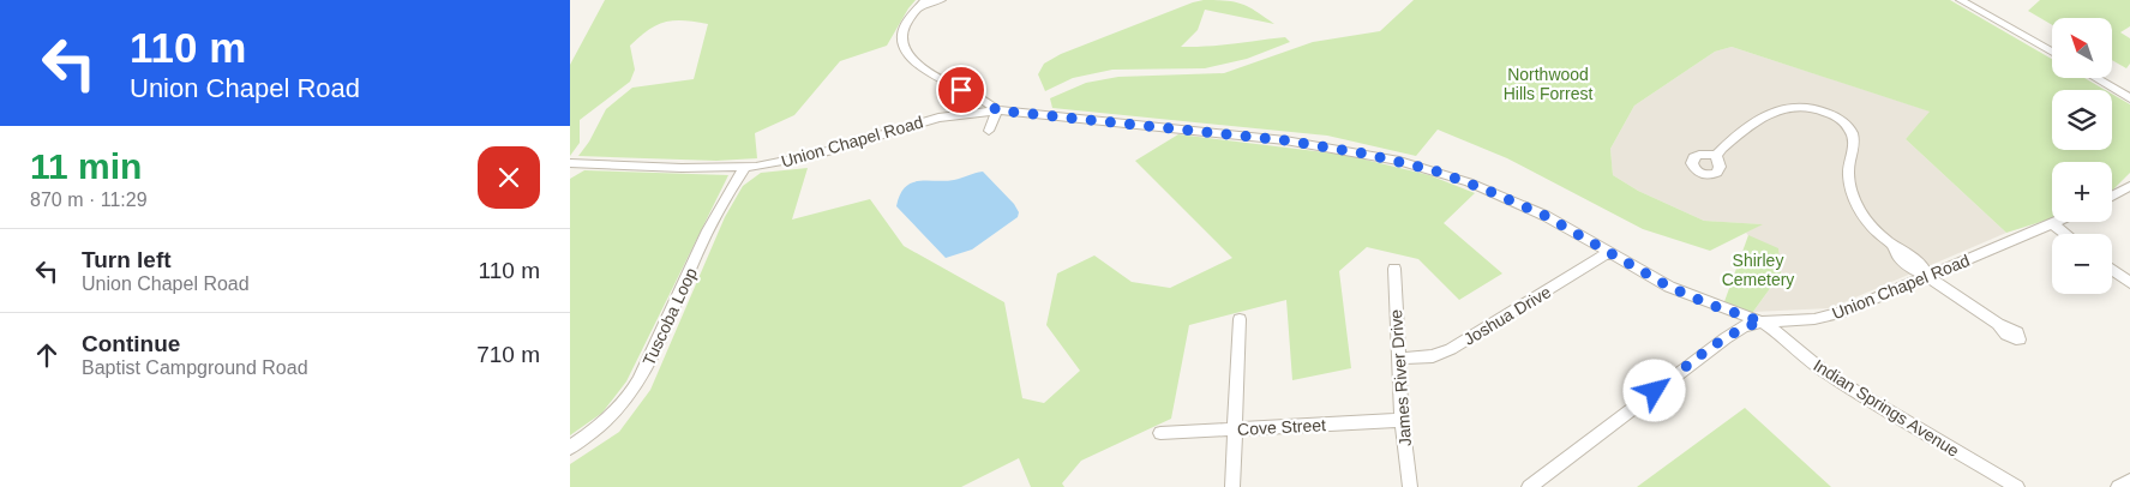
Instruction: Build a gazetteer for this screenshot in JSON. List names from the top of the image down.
{
  "streets": {
    "street": [
      "Union Chapel Road",
      "Joshua Drive",
      "Tuscoba Loop",
      "James River Drive",
      "Indian Springs Avenue",
      "Cove Street"
    ]
  },
  "crossings": [
    ["Union Chapel Road", "Joshua Drive"],
    ["Union Chapel Road", "Tuscoba Loop"],
    ["Union Chapel Road", "Indian Springs Avenue"],
    ["Joshua Drive", "James River Drive"],
    ["James River Drive", "Cove Street"]
  ],
  "parks": ["Northwood Hills Forrest", "Shirley Cemetery"],
  "north": "top left",
  "page": {
    "turn": ["110 m", "Union Chapel Road"],
    "map_buttons": ["+", "−"],
    "heading": ["11 min", "870 m · 11:29"],
    "list": [
      {
        "name": "Turn left",
        "note": "Union Chapel Road",
        "value": "110 m"
      },
      {
        "name": "Continue",
        "note": "Baptist Campground Road",
        "value": "710 m"
      }
    ]
  }
}
